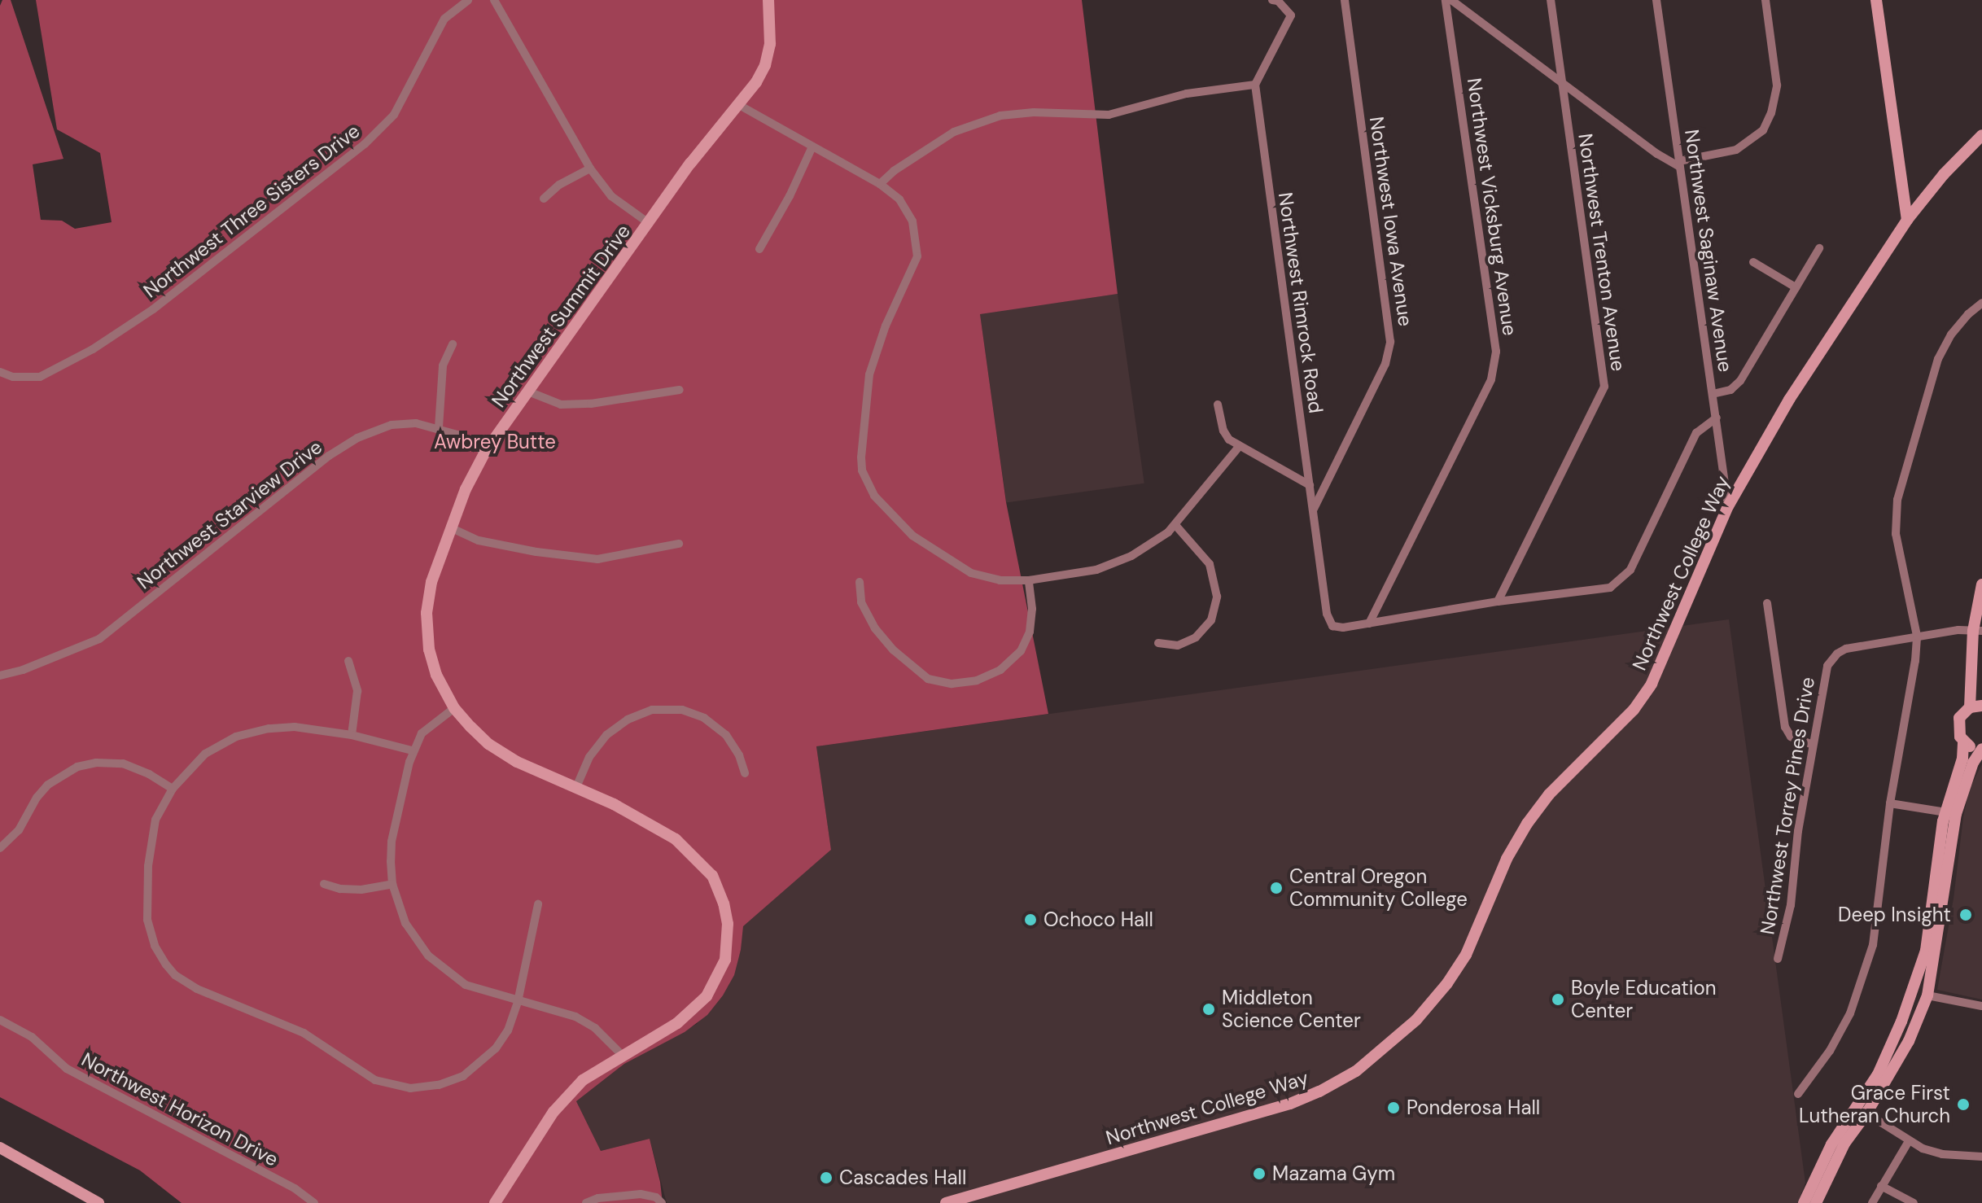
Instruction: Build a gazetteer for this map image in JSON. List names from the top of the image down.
{
  "streets": {
    "street": [
      "Northwest Vicksburg Avenue",
      "Northwest Three Sisters Drive",
      "Northwest Iowa Avenue",
      "Northwest Saginaw Avenue",
      "Northwest Trenton Avenue",
      "Northwest Rimrock Road",
      "Northwest Summit Drive",
      "Northwest Starview Drive",
      "Northwest College Way",
      "Northwest Torrey Pines Drive",
      "Northwest Horizon Drive"
    ]
  },
  "crossings": [
    ["Northwest Vicksburg Avenue", "Northwest Rimrock Road"],
    ["Northwest Iowa Avenue", "Northwest Rimrock Road"],
    ["Northwest Saginaw Avenue", "Northwest College Way"],
    ["Northwest Summit Drive", "Northwest Starview Drive"]
  ],
  "parks": ["Awbrey Butte"],
  "places": [
    "Central Oregon Community College",
    "Deep Insight",
    "Ochoco Hall",
    "Boyle Education Center",
    "Middleton Science Center",
    "Grace First Lutheran Church",
    "Ponderosa Hall",
    "Mazama Gym",
    "Cascades Hall"
  ]
}
